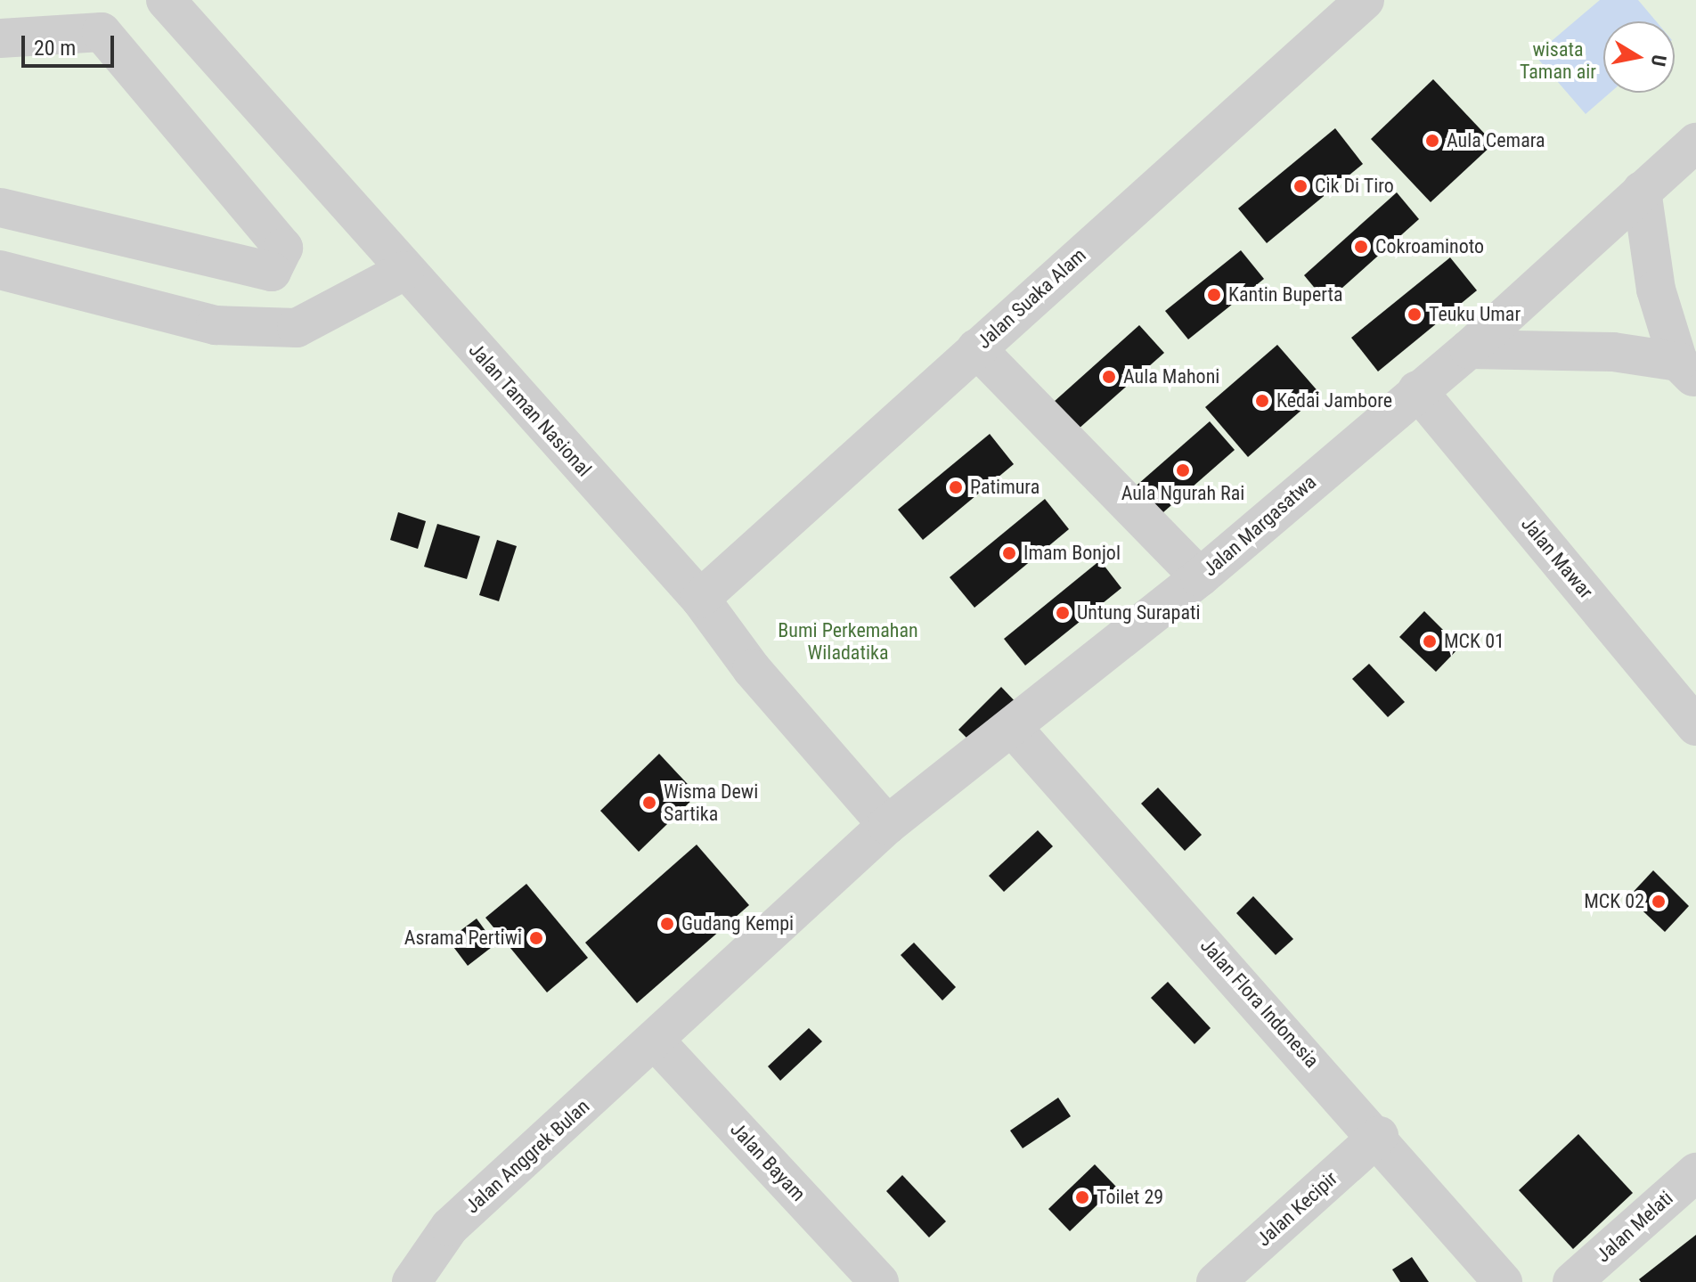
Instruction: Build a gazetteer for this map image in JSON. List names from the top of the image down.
{
  "streets": {
    "street": [
      "Jalan Suaka Alam",
      "Jalan Taman Nasional",
      "Jalan Margasatwa",
      "Jalan Mawar",
      "Jalan Flora Indonesia",
      "Jalan Anggrek Bulan",
      "Jalan Bayam",
      "Jalan Kecipir",
      "Jalan Melati"
    ]
  },
  "crossings": [
    ["Jalan Suaka Alam", "Jalan Taman Nasional"],
    ["Jalan Taman Nasional", "Jalan Margasatwa"],
    ["Jalan Margasatwa", "Jalan Mawar"],
    ["Jalan Margasatwa", "Jalan Flora Indonesia"],
    ["Jalan Margasatwa", "Jalan Anggrek Bulan"],
    ["Jalan Margasatwa", "Jalan Bayam"],
    ["Jalan Flora Indonesia", "Jalan Kecipir"],
    ["Jalan Anggrek Bulan", "Jalan Bayam"]
  ],
  "parks": ["wisata Taman air", "Bumi Perkemahan Wiladatika"],
  "places": [
    "Aula Cemara",
    "Cik Di Tiro",
    "Cokroaminoto",
    "Kantin Buperta",
    "Teuku Umar",
    "Aula Mahoni",
    "Kedai Jambore",
    "Aula Ngurah Rai",
    "Patimura",
    "Imam Bonjol",
    "Untung Surapati",
    "MCK 01",
    "Wisma Dewi Sartika",
    "MCK 02",
    "Gudang Kempi",
    "Asrama Pertiwi",
    "Toilet 29"
  ],
  "scale_bar": "20 m",
  "north": "right"
}
